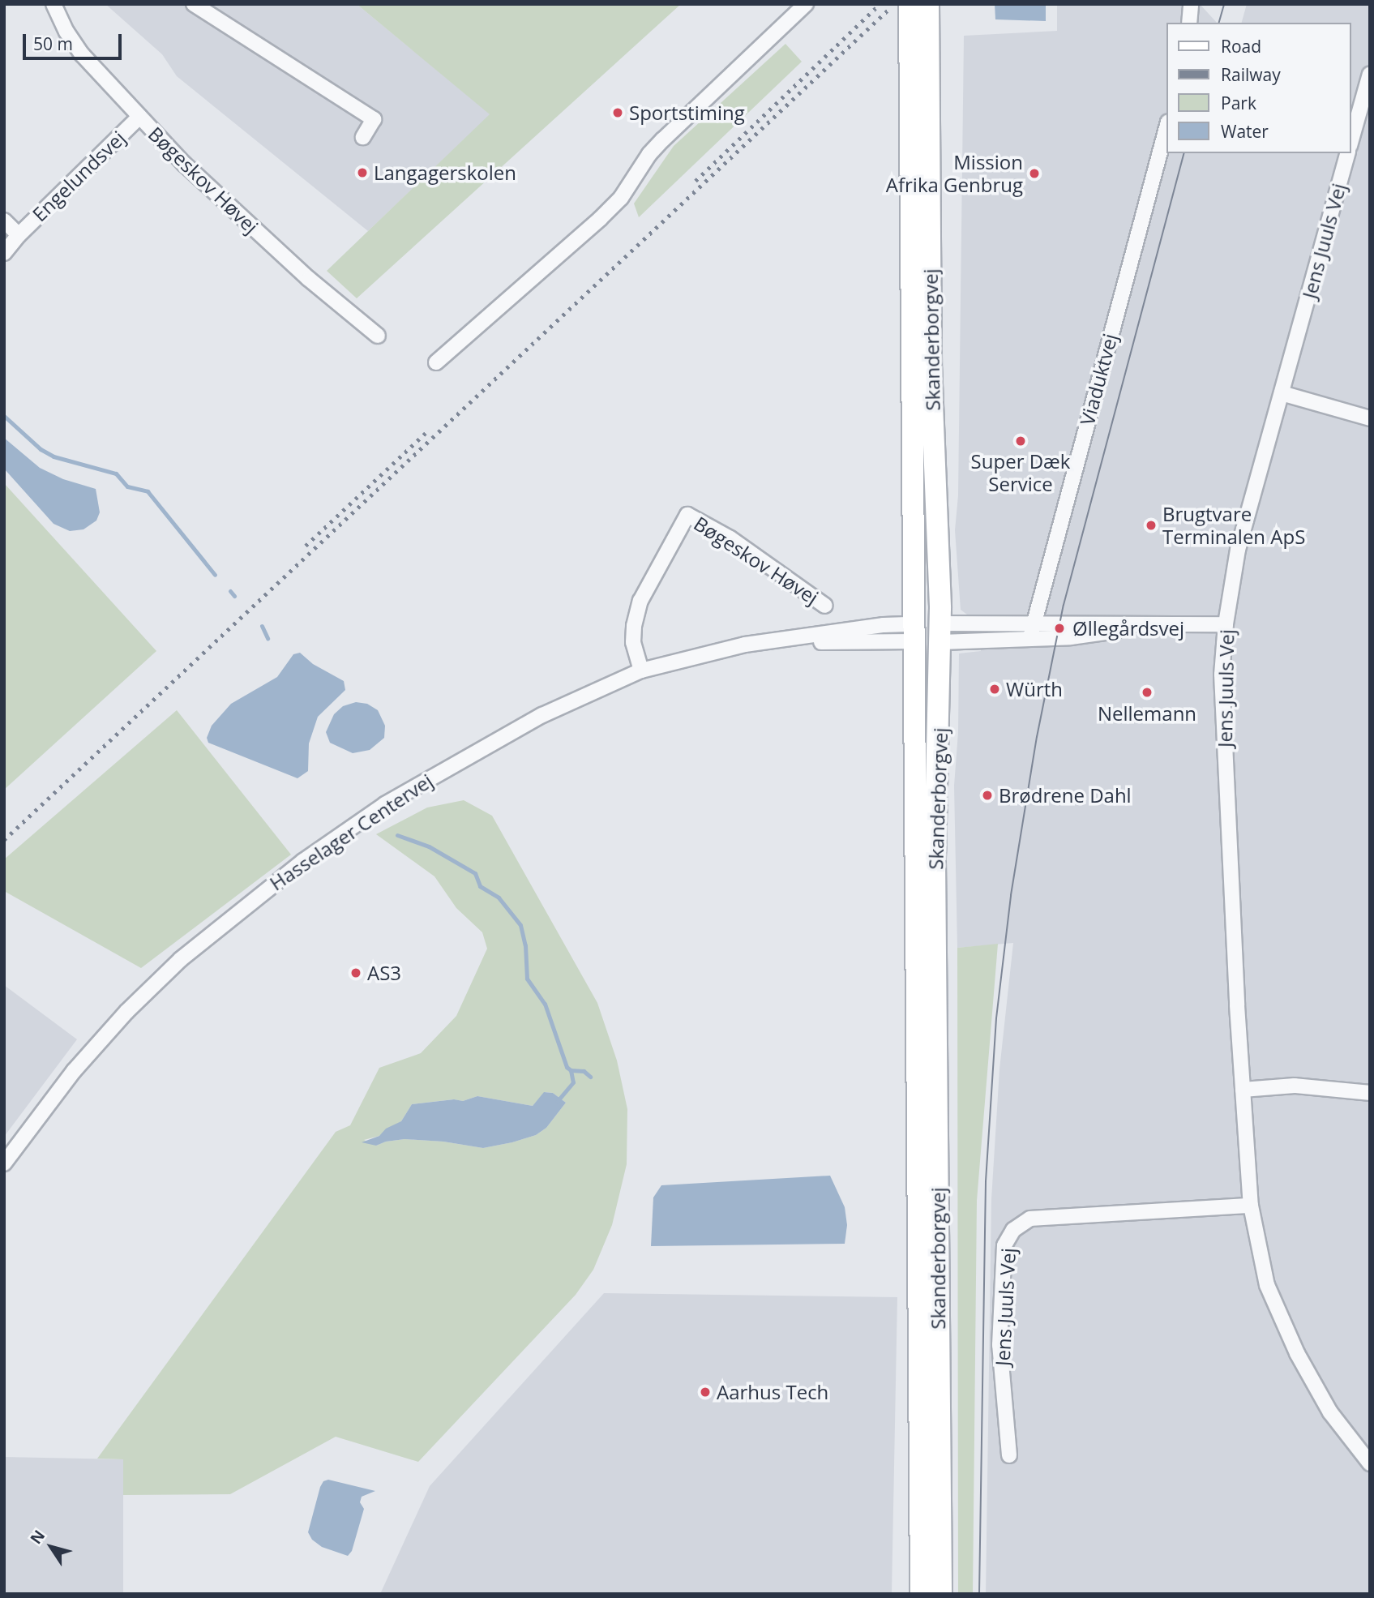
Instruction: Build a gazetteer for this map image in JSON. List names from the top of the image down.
{
  "streets": {
    "main road": ["Skanderborgvej"],
    "street": [
      "Engelundsvej",
      "Bøgeskov Høvej",
      "Jens Juuls Vej",
      "Viaduktvej",
      "Hasselager Centervej"
    ]
  },
  "crossings": [
    ["Engelundsvej", "Bøgeskov Høvej"],
    ["Bøgeskov Høvej", "Hasselager Centervej"],
    ["Skanderborgvej", "Hasselager Centervej"]
  ],
  "places": [
    "Sportstiming",
    "Langagerskolen",
    "Mission Afrika Genbrug",
    "Super Dæk Service",
    "Brugtvare Terminalen ApS",
    "Øllegårdsvej",
    "Würth",
    "Nellemann",
    "Brødrene Dahl",
    "AS3",
    "Aarhus Tech"
  ],
  "legend": [
    "Road",
    "Railway",
    "Park",
    "Water"
  ],
  "scale_bar": "50 m",
  "north": "top left"
}
